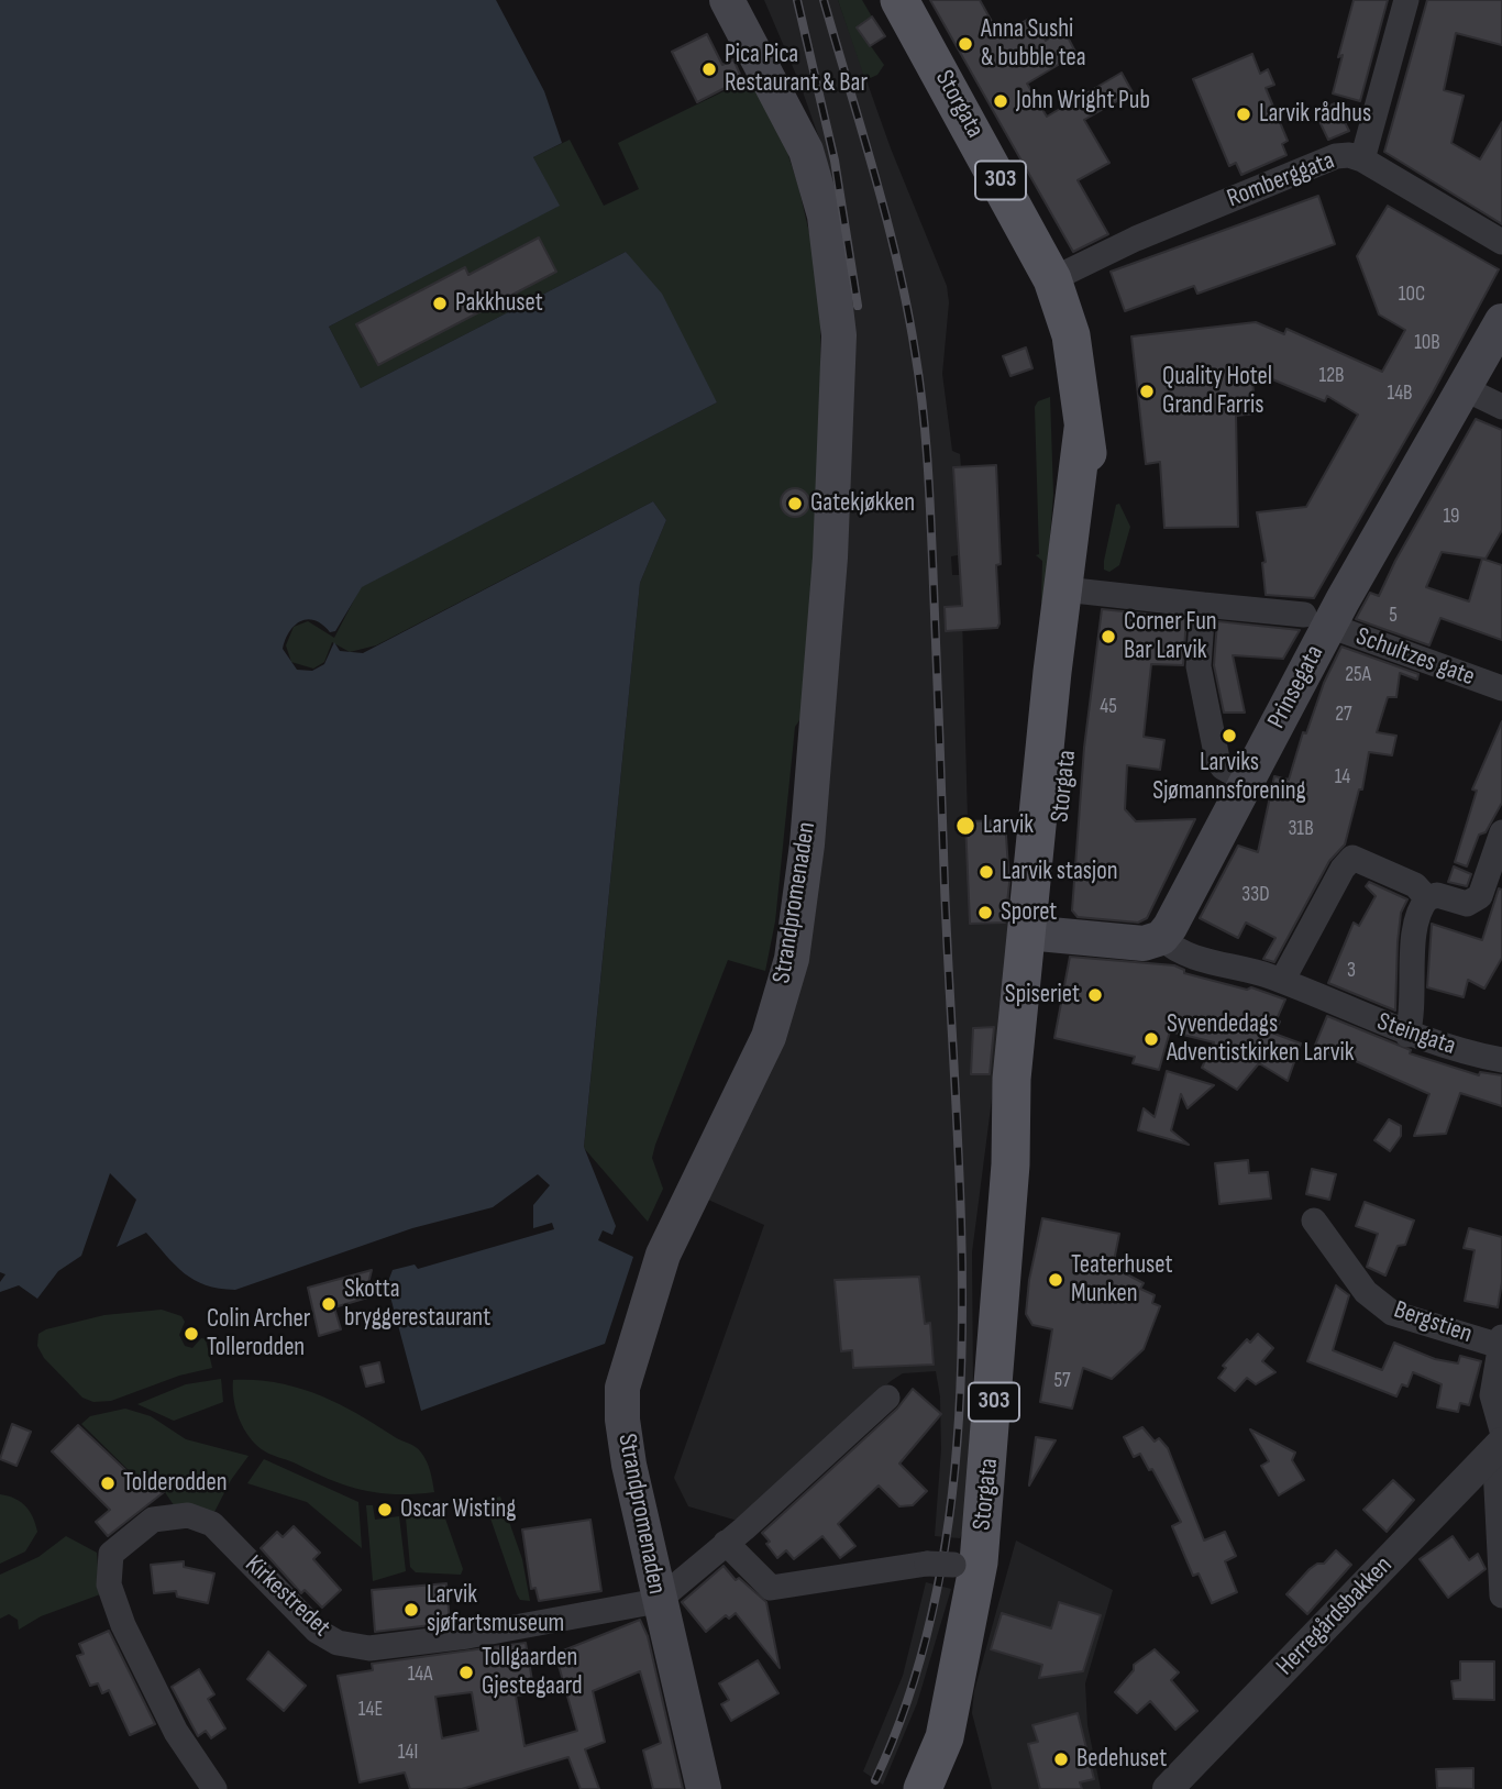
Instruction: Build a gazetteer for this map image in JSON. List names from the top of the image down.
{
  "streets": {
    "main road": [
      "Storgata",
      "303",
      "Prinsegata",
      "Strandpromenaden"
    ],
    "street": [
      "Romberggata",
      "Schultzes gate",
      "Steingata",
      "Bergstien",
      "Kirkestredet",
      "Herregårdsbakken"
    ]
  },
  "crossings": [
    ["Storgata", "Romberggata"],
    ["Storgata", "Schultzes gate"],
    ["Schultzes gate", "Prinsegata"],
    ["Prinsegata", "Steingata"],
    ["Strandpromenaden", "Kirkestredet"]
  ],
  "places": [
    "Anna Sushi & bubble tea",
    "Pica Pica Restaurant & Bar",
    "John Wright Pub",
    "Larvik rådhus",
    "Pakkhuset",
    "Quality Hotel Grand Farris",
    "Gatekjøkken",
    "Corner Fun Bar Larvik",
    "Larviks Sjømannsforening",
    "Larvik",
    "Larvik stasjon",
    "Sporet",
    "Spiseriet",
    "Syvendedags Adventistkirken Larvik",
    "Teaterhuset Munken",
    "Skotta bryggerestaurant",
    "Colin Archer Tollerodden",
    "Tolderodden",
    "Oscar Wisting",
    "Larvik sjøfartsmuseum",
    "Tollgaarden Gjestegaard",
    "Bedehuset"
  ],
  "house_numbers": [
    "10C",
    "10B",
    "12B",
    "14B",
    "19",
    "5",
    "25A",
    "45",
    "27",
    "14",
    "31B",
    "33D",
    "3",
    "57",
    "14A",
    "14E",
    "14I"
  ]
}
